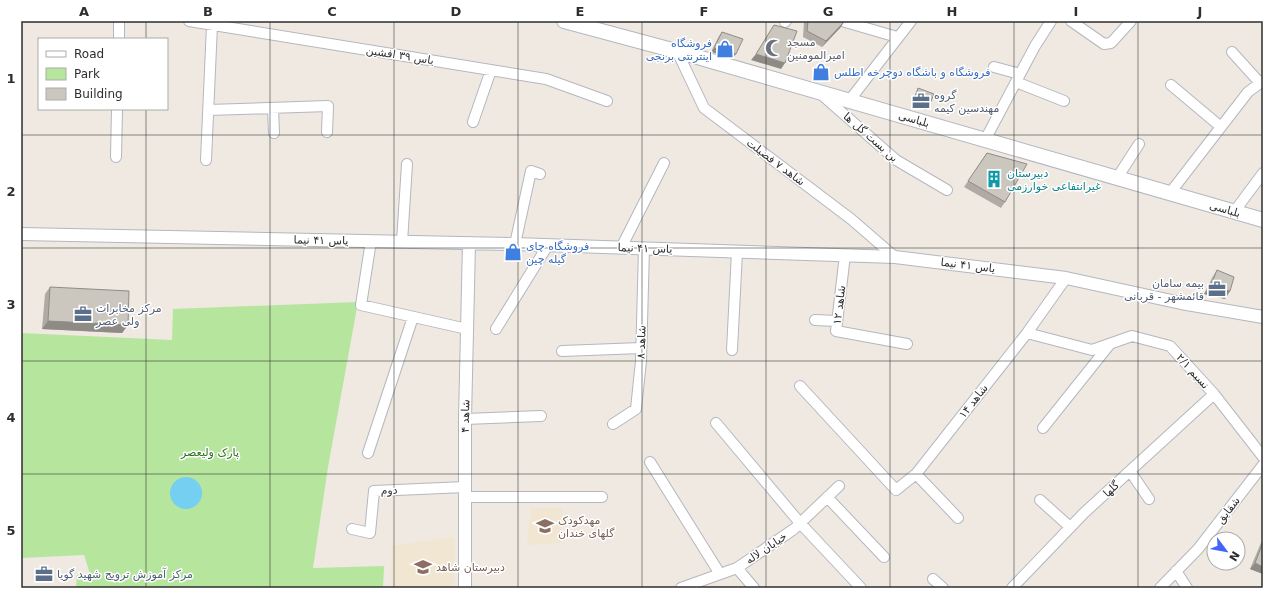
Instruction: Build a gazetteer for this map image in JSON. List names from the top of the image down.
{
  "streets": {
    "main road": ["بلباسی"],
    "street": [
      "یاس ۳۹ افشین",
      "بن بست گل ها",
      "شاهد ۷ فضیلت",
      "یاس ۴۱ نیما",
      "شاهد ۱۲",
      "شاهد ۸",
      "نسیم ۲/۱",
      "شاهد ۱۴",
      "شاهد ۴",
      "گلها",
      "دوم",
      "شقایق",
      "خیابان لاله"
    ]
  },
  "crossings": [
    ["بلباسی", "بن بست گل ها"],
    ["بلباسی", "شاهد ۷ فضیلت"],
    ["شاهد ۷ فضیلت", "یاس ۴۱ نیما"],
    ["یاس ۴۱ نیما", "شاهد ۱۲"],
    ["یاس ۴۱ نیما", "شاهد ۸"],
    ["یاس ۴۱ نیما", "شاهد ۱۴"],
    ["یاس ۴۱ نیما", "شاهد ۴"],
    ["نسیم ۲/۱", "شاهد ۱۴"],
    ["نسیم ۲/۱", "گلها"],
    ["شاهد ۴", "دوم"]
  ],
  "parks": ["پارک ولیعصر"],
  "places": {
    "mosque": ["مسجد امیرالمومنین"],
    "shop": ["فروشگاه اینترنتی برنجی", "فروشگاه و باشگاه دوچرخه اطلس", "فروشگاه چای گیله‌ چین"],
    "office": [
      "گروه مهندسین کیمه",
      "بیمه سامان قائمشهر - قربانی",
      "مرکز مخابرات ولی عصر",
      "مرکز آموزش ترویج شهید گویا"
    ],
    "building": ["دبیرستان غیرانتفاعی خوارزمی"],
    "school or university": ["مهدکودک گلهای خندان", "دبیرستان شاهد"]
  },
  "legend": ["Road", "Park", "Building"],
  "north": "bottom right",
  "grid": {
    "columns": [
      "A",
      "B",
      "C",
      "D",
      "E",
      "F",
      "G",
      "H",
      "I",
      "J"
    ],
    "rows": [
      "1",
      "2",
      "3",
      "4",
      "5"
    ]
  }
}
